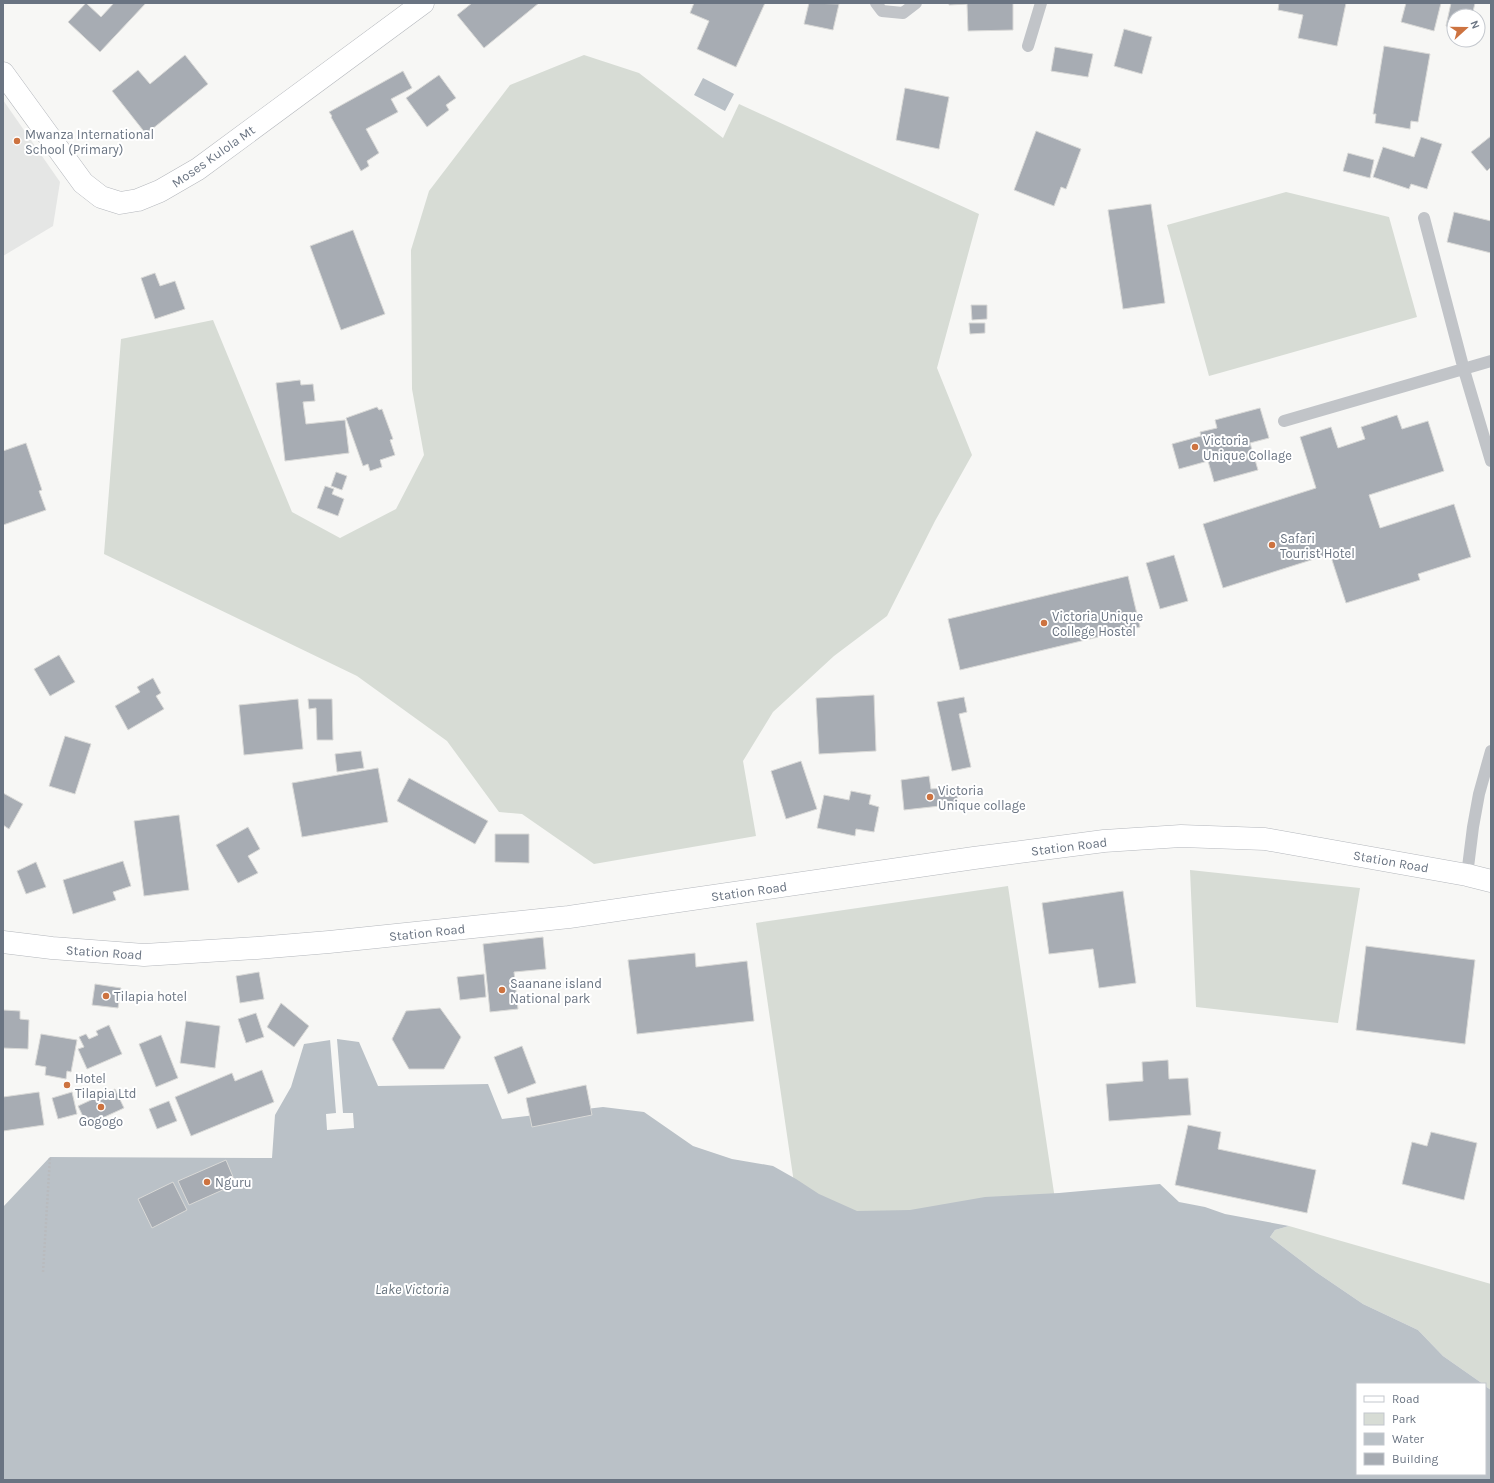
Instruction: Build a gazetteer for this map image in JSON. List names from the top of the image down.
{
  "streets": {
    "street": ["Moses Kulola Mt", "Station Road"]
  },
  "water": ["Lake Victoria"],
  "places": [
    "Mwanza International School (Primary)",
    "Victoria Unique Collage",
    "Safari Tourist Hotel",
    "Victoria Unique College Hostel",
    "Victoria Unique collage",
    "Saanane island National park",
    "Tilapia hotel",
    "Hotel Tilapia Ltd",
    "Gogogo",
    "Nguru"
  ],
  "legend": [
    "Road",
    "Park",
    "Water",
    "Building"
  ],
  "north": "right"
}
